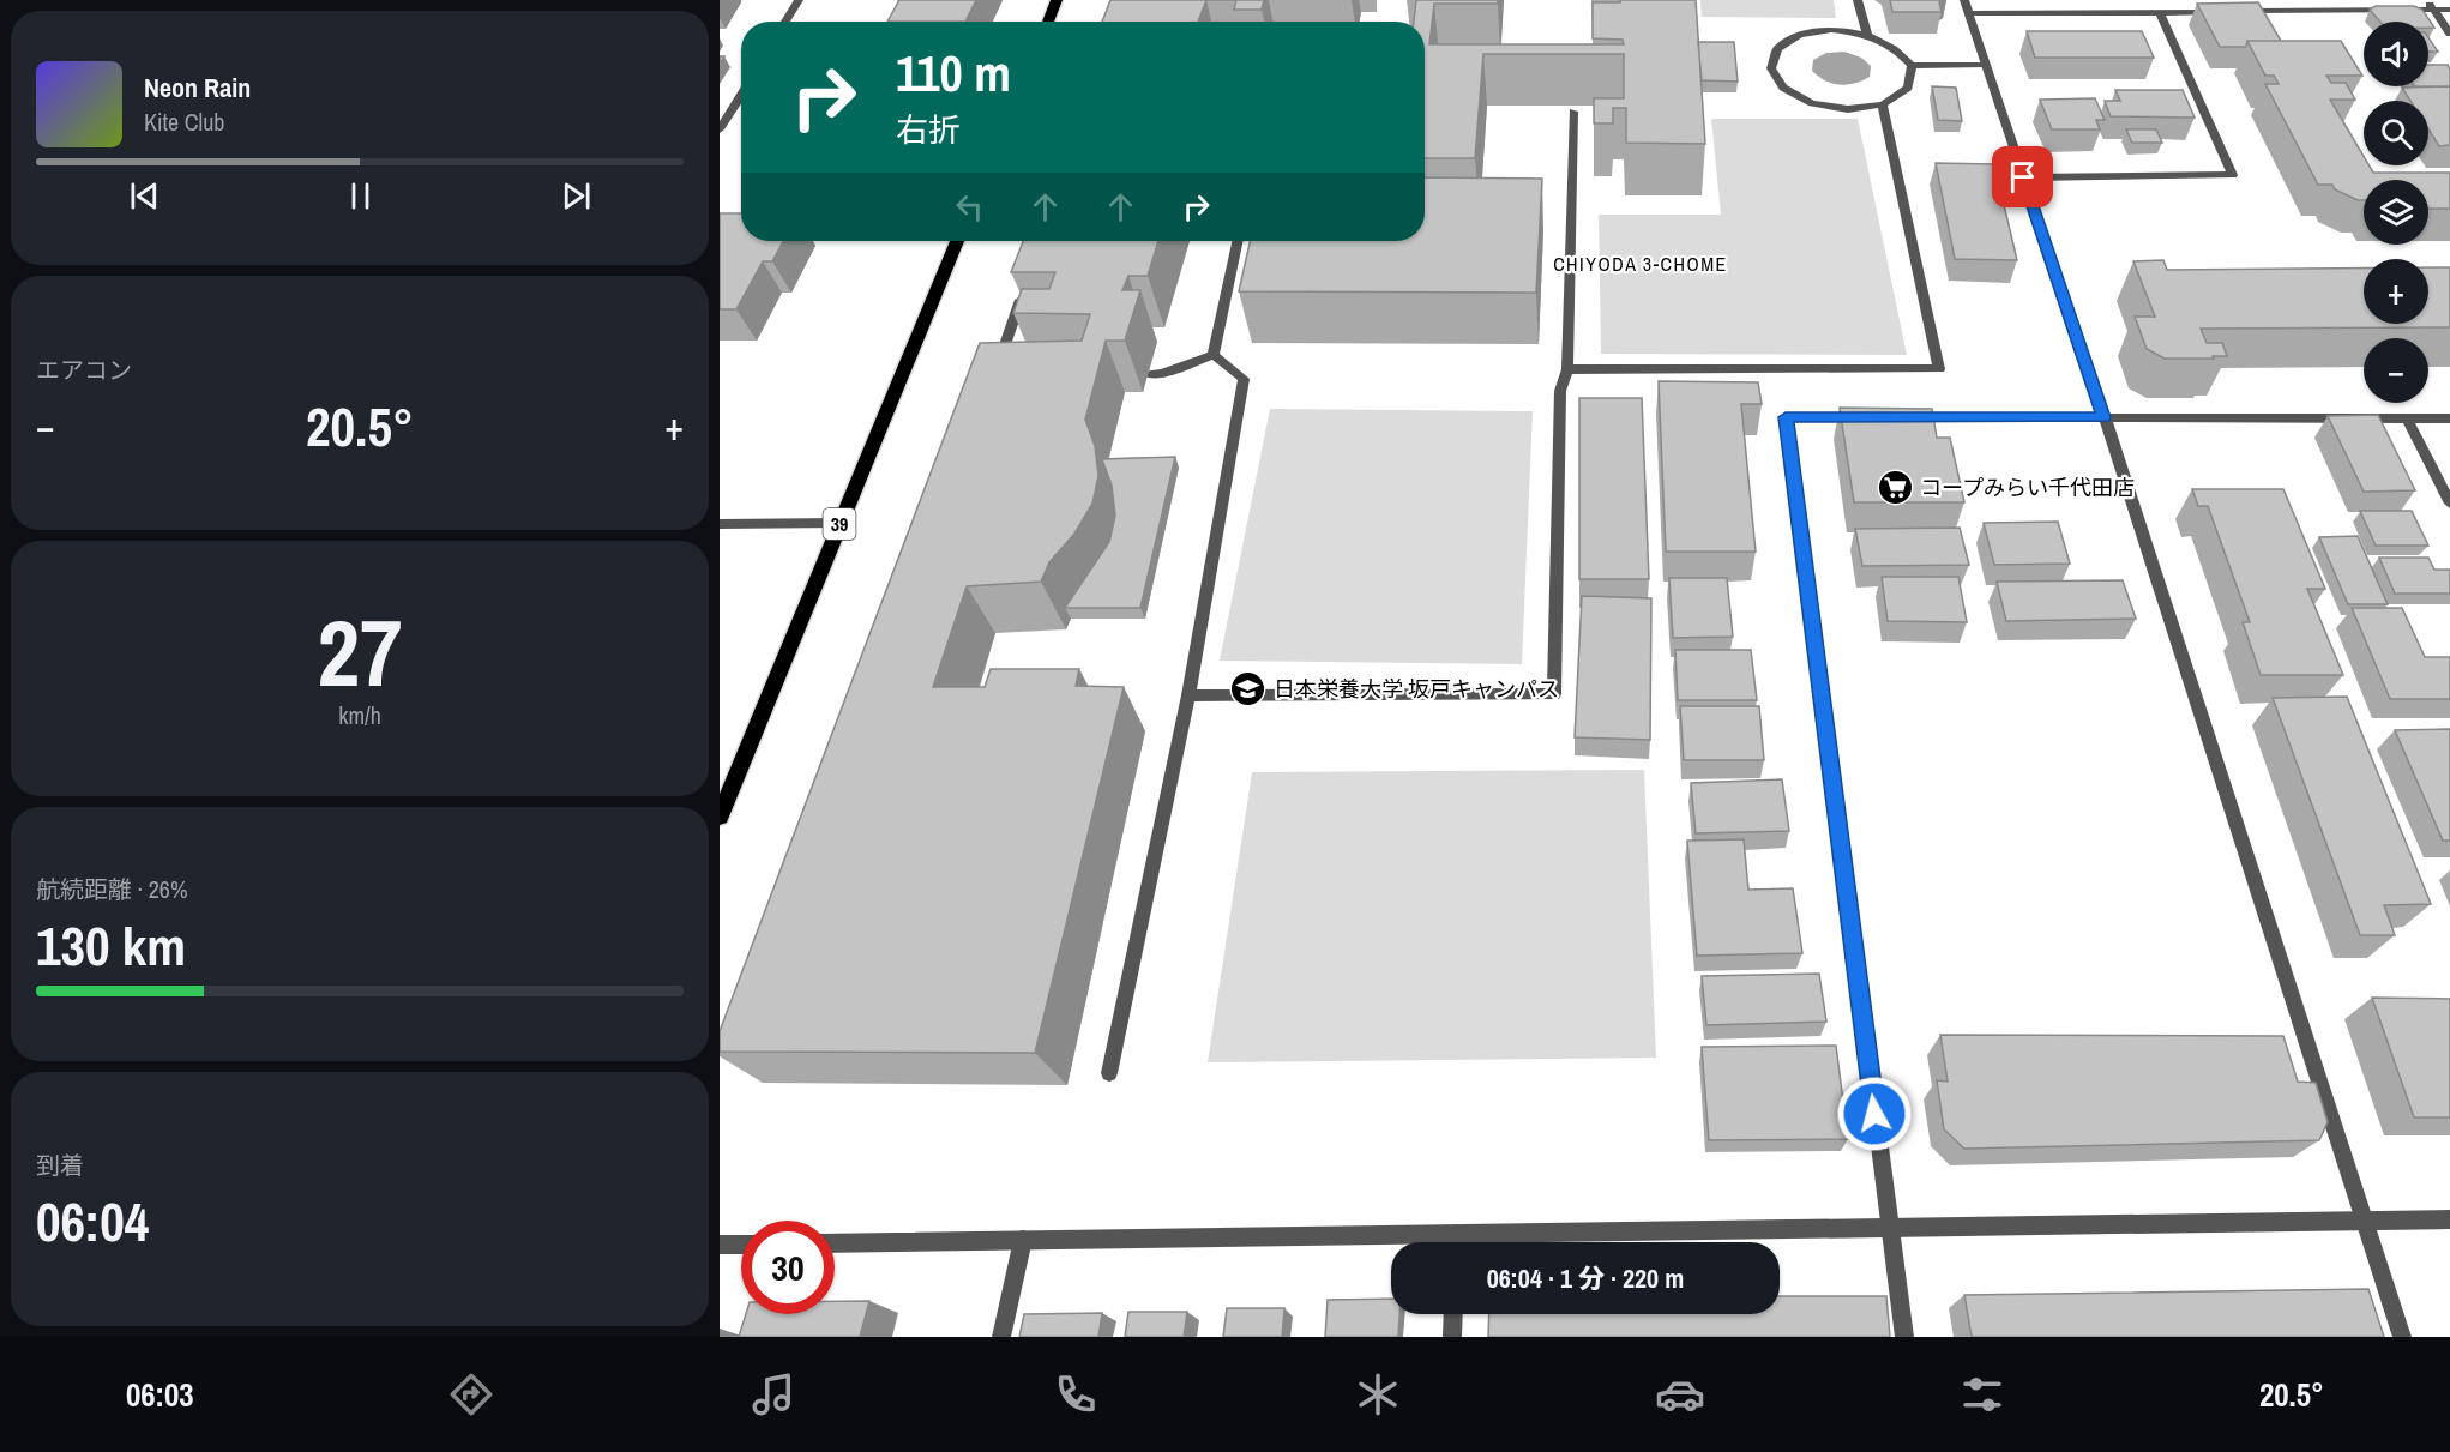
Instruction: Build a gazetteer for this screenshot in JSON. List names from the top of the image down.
{
  "streets": {
    "main road": ["39"]
  },
  "districts": ["CHIYODA 3-CHOME"],
  "places": {
    "supermarket": ["コープみらい千代田店"],
    "school or university": ["日本栄養大学 坂戸キャンパス"]
  },
  "page": {
    "map_buttons": ["+", "−"],
    "turn": ["110 m", "右折"],
    "song": ["Neon Rain", "Kite Club"],
    "tile": [
      "エアコン",
      ["27", "km/h"],
      ["航続距離 · 26%", "130 km"],
      ["到着", "06:04"]
    ],
    "heat": ["−", "20.5°", "+"],
    "limit": "30",
    "trip": "06:04 · 1 分 · 220 m",
    "tabs": ["06:03", "20.5°"]
  }
}
